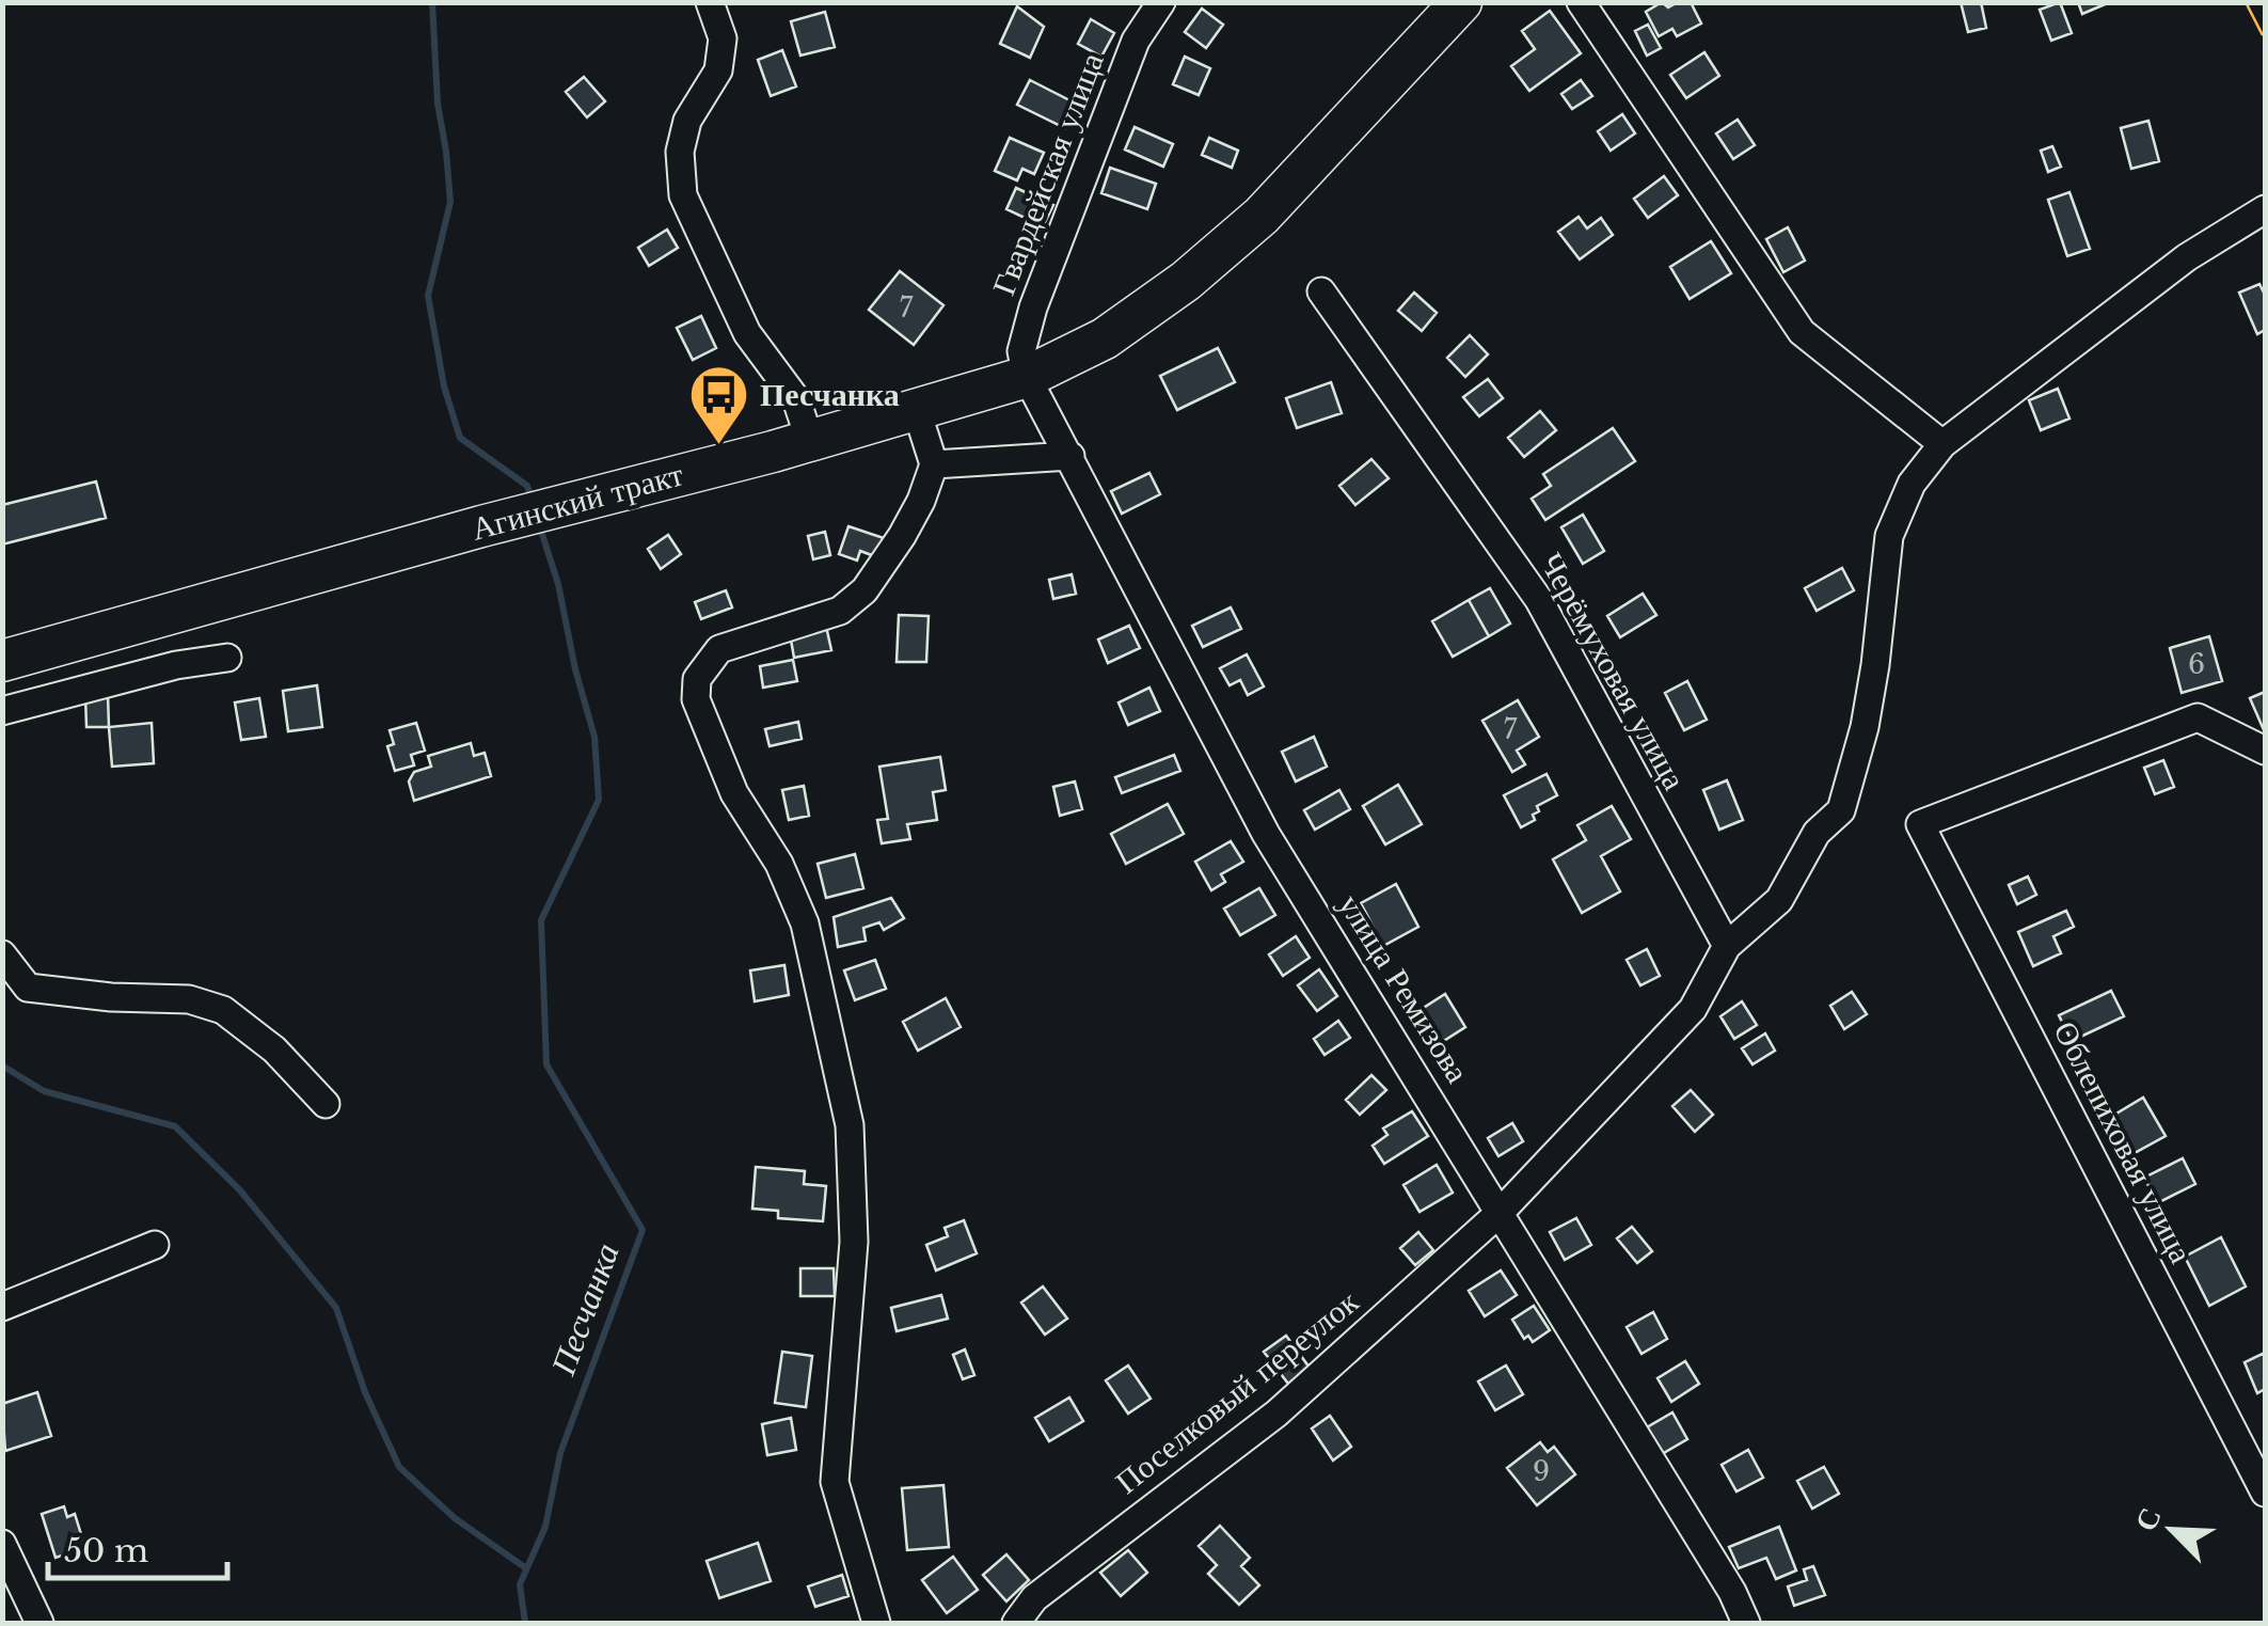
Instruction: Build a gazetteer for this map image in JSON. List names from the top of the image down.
{
  "streets": {
    "highway": ["Агинский тракт"],
    "street": [
      "Гвардейская улица",
      "Черёмуховая улица",
      "улица Ремизова",
      "Облепиховая улица",
      "Поселковый переулок"
    ]
  },
  "crossings": [
    ["Гвардейская улица", "Агинский тракт"],
    ["Гвардейская улица", "улица Ремизова"],
    ["Агинский тракт", "улица Ремизова"],
    ["Черёмуховая улица", "Поселковый переулок"],
    ["улица Ремизова", "Поселковый переулок"]
  ],
  "water": ["Песчанка"],
  "places": {
    "bus stop": ["Песчанка"]
  },
  "house_numbers": [
    "7",
    "6",
    "7",
    "9"
  ],
  "scale_bar": "50 m",
  "north": "top left"
}
